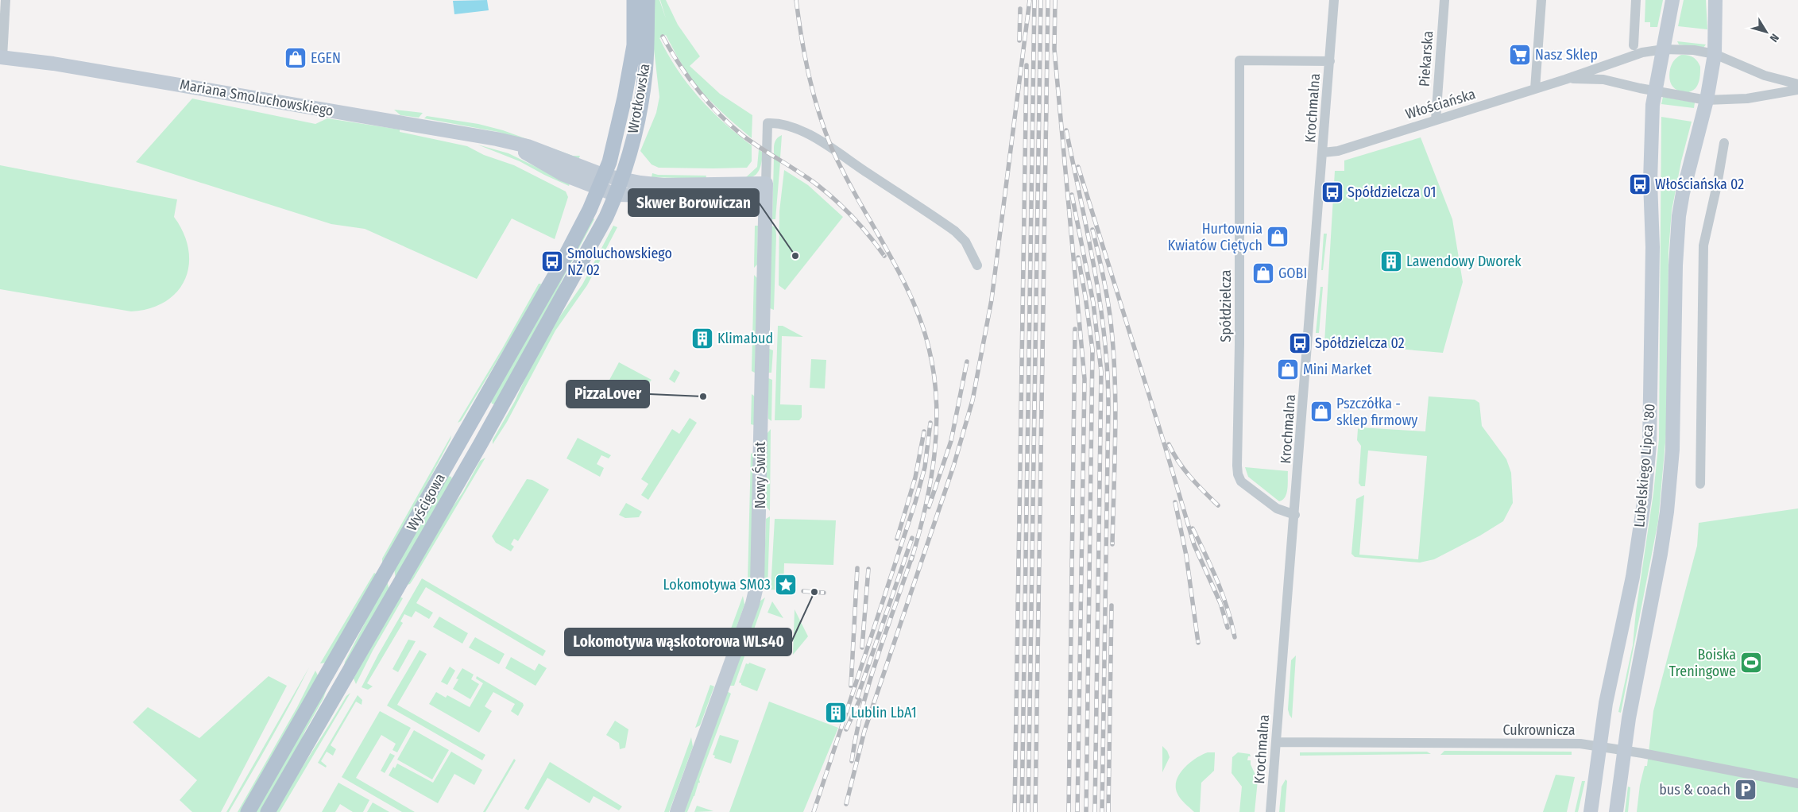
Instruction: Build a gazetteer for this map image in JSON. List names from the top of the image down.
{
  "streets": {
    "main road": [
      "Mariana Smoluchowskiego",
      "Wrotkowska",
      "Lubelskiego Lipca '80",
      "Nowy Świat",
      "Wyścigowa"
    ],
    "street": [
      "Piekarska",
      "Włościańska",
      "Krochmalna",
      "Spółdzielcza",
      "Cukrownicza"
    ]
  },
  "crossings": [
    ["Piekarska", "Włościańska"],
    ["Mariana Smoluchowskiego", "Wrotkowska"],
    ["Mariana Smoluchowskiego", "Nowy Świat"],
    ["Mariana Smoluchowskiego", "Wyścigowa"],
    ["Wrotkowska", "Wyścigowa"],
    ["Włościańska", "Krochmalna"],
    ["Włościańska", "Lubelskiego Lipca '80"],
    ["Krochmalna", "Spółdzielcza"],
    ["Krochmalna", "Cukrownicza"],
    ["Lubelskiego Lipca '80", "Cukrownicza"]
  ],
  "places": {
    "supermarket": ["Nasz Sklep"],
    "shop": [
      "EGEN",
      "Hurtownia Kwiatów Ciętych",
      "GOBI",
      "Mini Market",
      "Pszczółka - sklep firmowy"
    ],
    "bus stop": [
      "Włościańska 02",
      "Spółdzielcza 01",
      "Smoluchowskiego NŻ 02",
      "Spółdzielcza 02"
    ],
    "other": ["Skwer Borowiczan", "PizzaLover", "Lokomotywa wąskotorowa WLs40"],
    "building": ["Lawendowy Dworek", "Klimabud", "Lublin LbA1"],
    "place": ["Lokomotywa SM03"],
    "sports": ["Boiska Treningowe"],
    "parking": ["bus & coach"]
  },
  "north": "bottom right"
}
